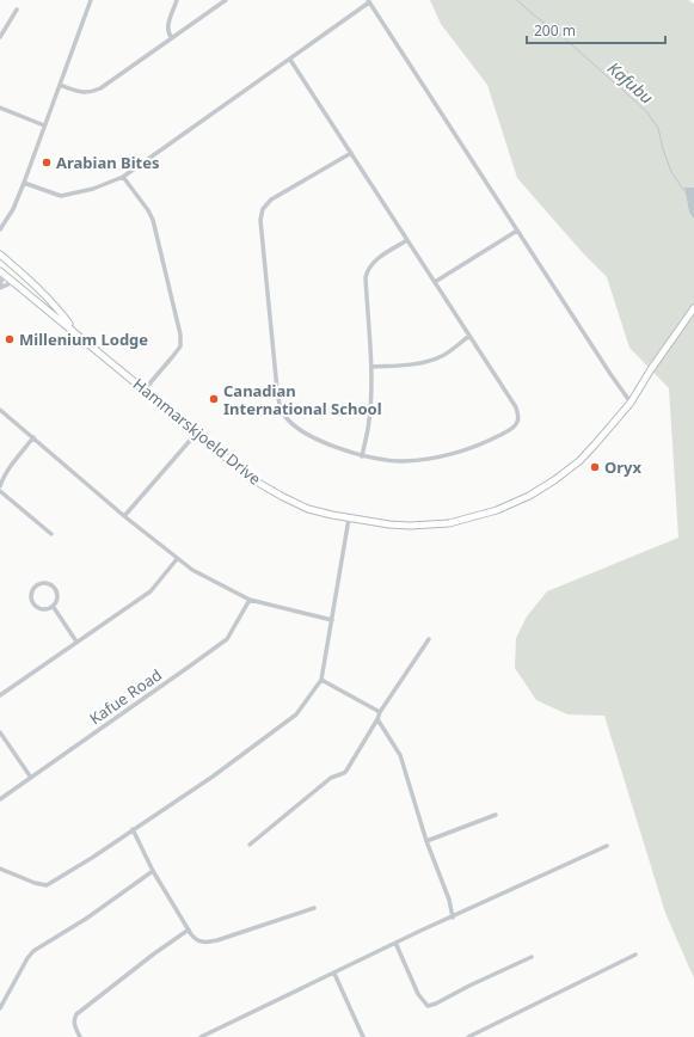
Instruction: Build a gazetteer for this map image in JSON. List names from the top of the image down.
{
  "streets": {
    "main road": ["Hammarskjoeld Drive"],
    "street": ["Kafue Road"]
  },
  "water": ["Kafubu"],
  "places": [
    "Arabian Bites",
    "Millenium Lodge",
    "Canadian International School",
    "Oryx"
  ],
  "scale_bar": "200 m"
}
